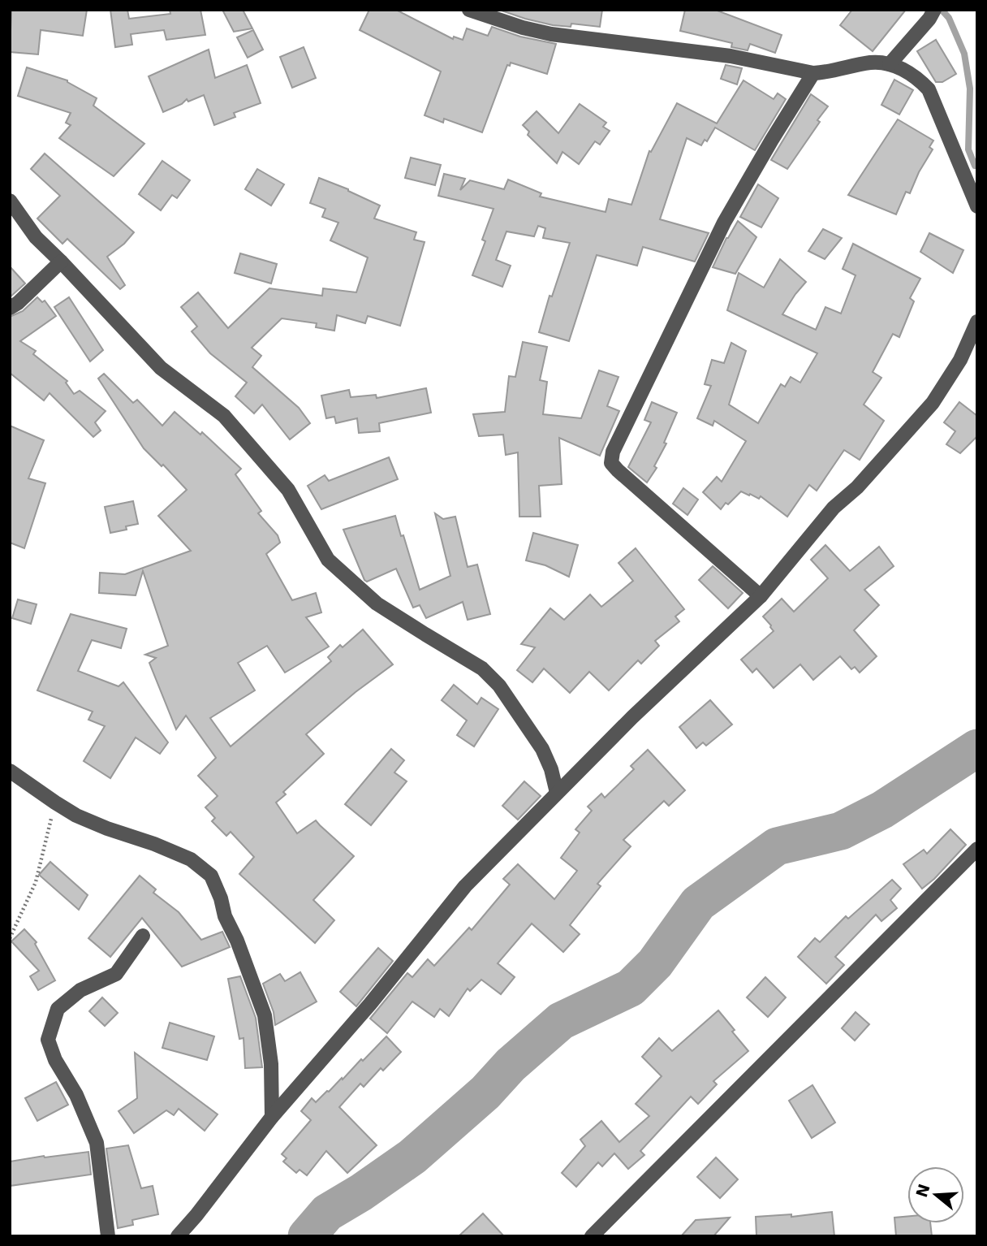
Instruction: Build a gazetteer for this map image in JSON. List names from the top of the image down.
{
  "north": "left"
}
